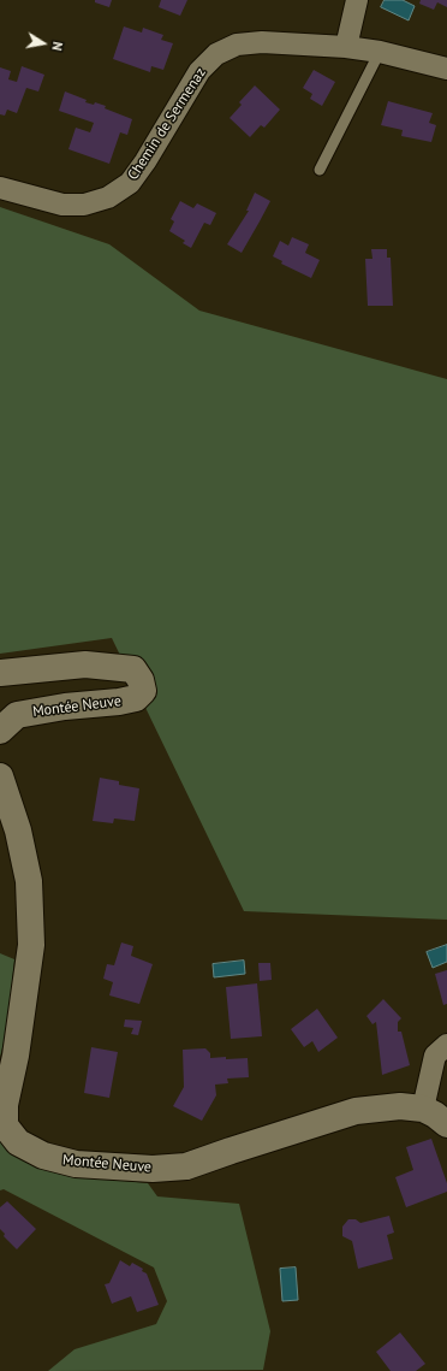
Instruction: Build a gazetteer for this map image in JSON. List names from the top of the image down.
{
  "streets": {
    "street": ["Chemin de Sermenaz", "Montée Neuve"]
  },
  "north": "right"
}
